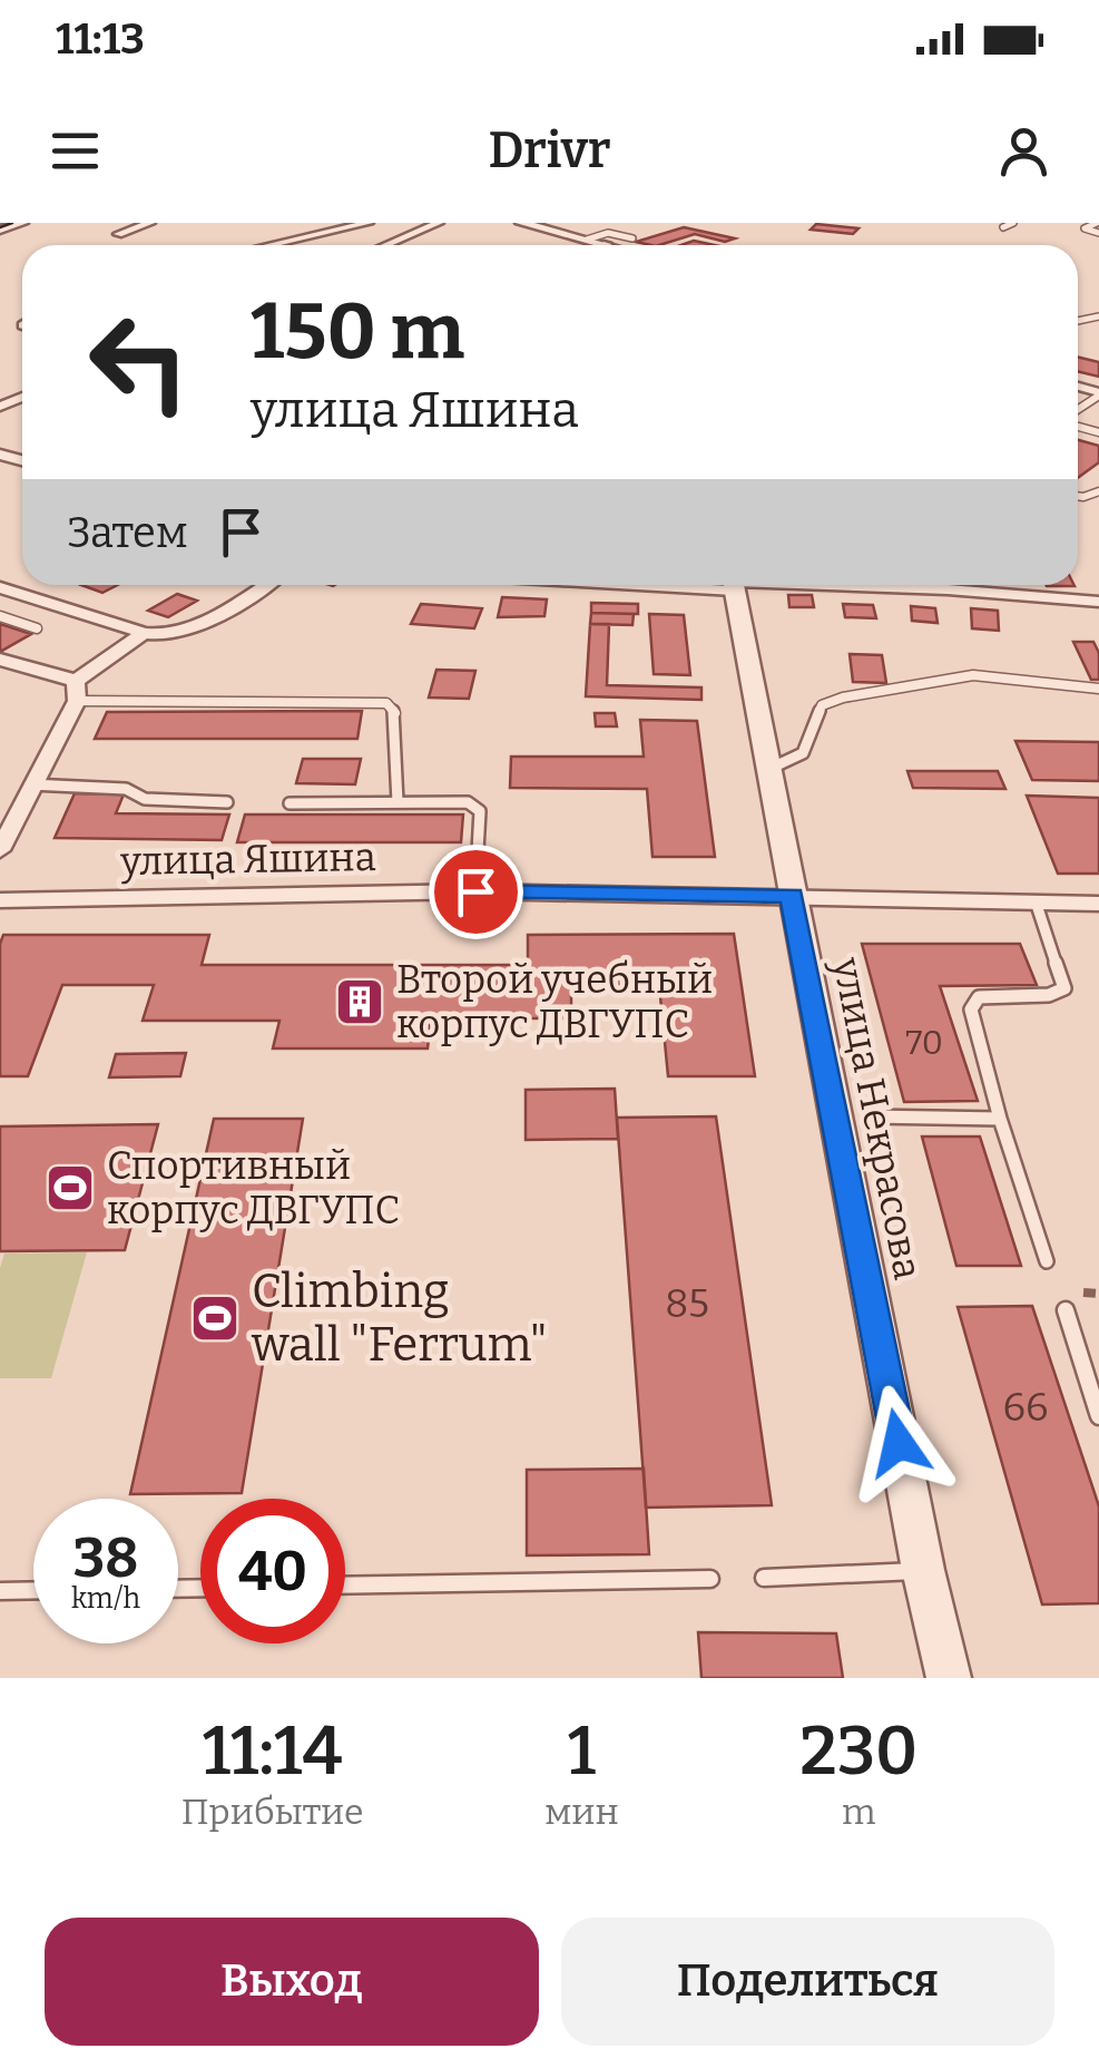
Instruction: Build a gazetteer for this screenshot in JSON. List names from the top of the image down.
{
  "streets": {
    "street": ["улица Яшина", "улица Некрасова"]
  },
  "crossings": [
    ["улица Яшина", "улица Некрасова"]
  ],
  "places": {
    "building": ["Второй учебный корпус ДВГУПС"],
    "sports": ["Спортивный корпус ДВГУПС", "Climbing wall \"Ferrum\""]
  },
  "house_numbers": ["70", "85", "66"],
  "page": {
    "status": "11:13",
    "header": "Drivr",
    "turn": ["150 m", "улица Яшина"],
    "then": "Затем",
    "speed": "38 km/h",
    "limit": "40",
    "eta": [
      "11:14",
      "Прибытие",
      "1",
      "мин",
      "230",
      "m"
    ],
    "buttons": ["Выход", "Поделиться"]
  }
}
